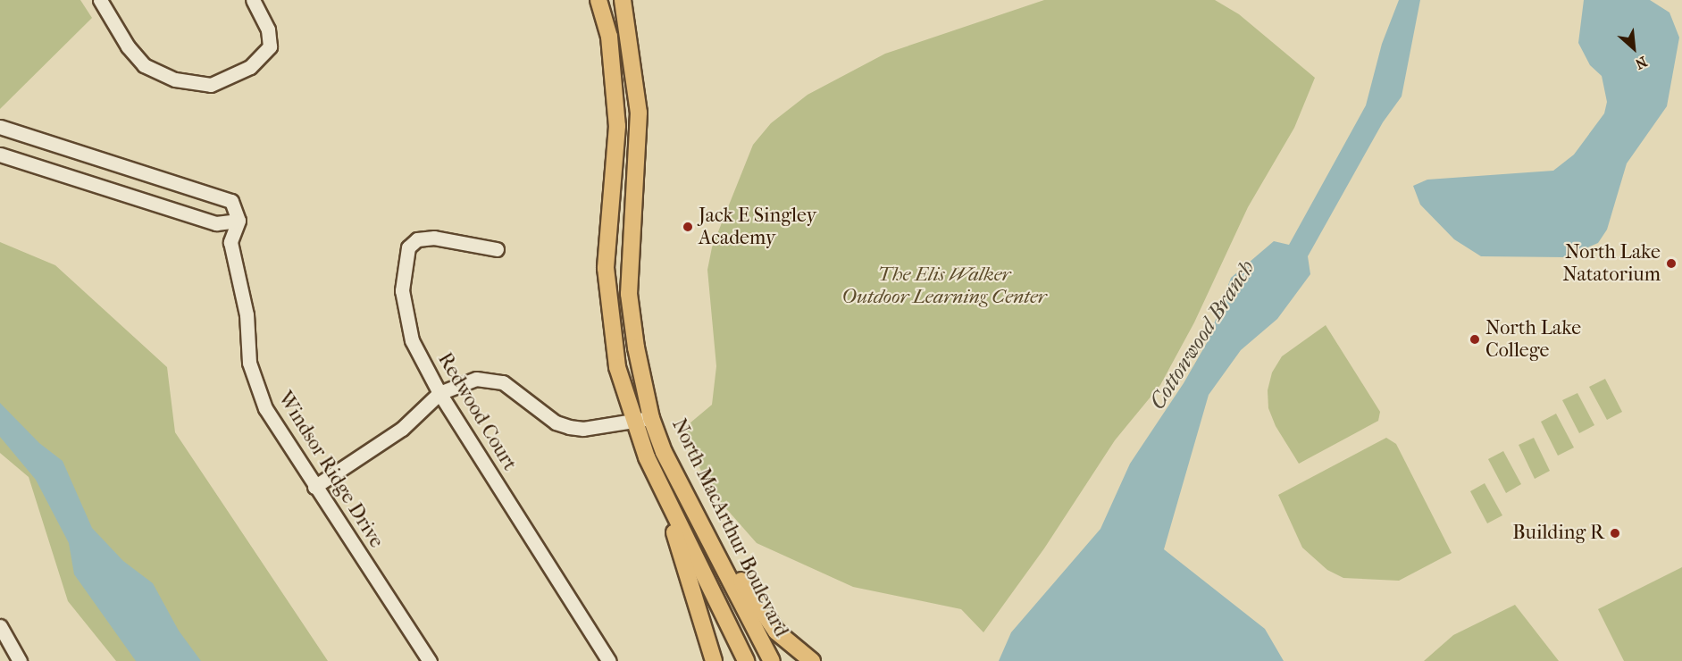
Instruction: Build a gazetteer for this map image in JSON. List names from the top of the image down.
{
  "streets": {
    "main road": ["North MacArthur Boulevard"],
    "street": ["Redwood Court", "Windsor Ridge Drive"]
  },
  "water": ["Cottonwood Branch"],
  "parks": ["The Elis Walker Outdoor Learning Center"],
  "places": [
    "Jack E Singley Academy",
    "North Lake Natatorium",
    "North Lake College",
    "Building R"
  ],
  "north": "bottom right"
}
